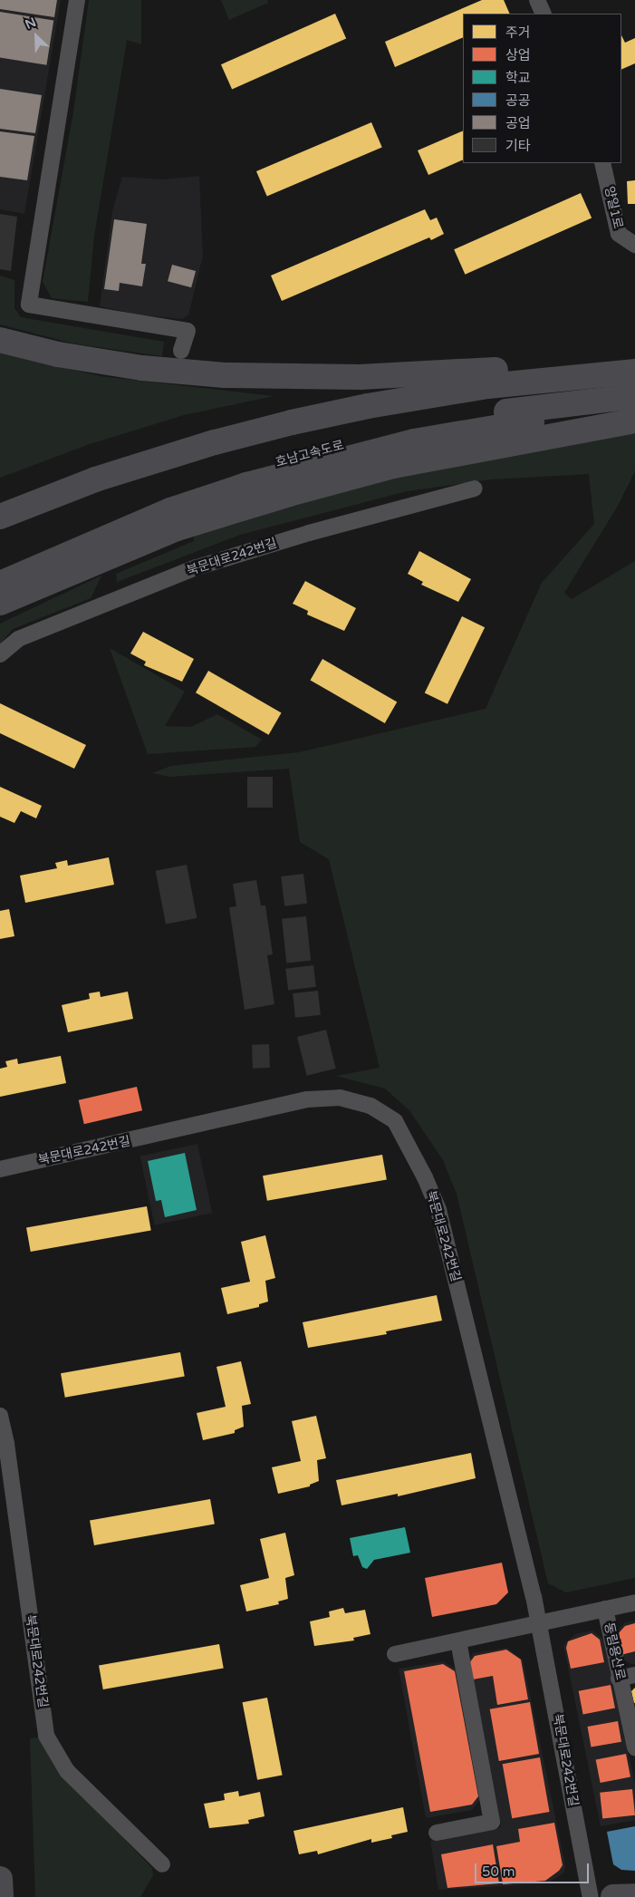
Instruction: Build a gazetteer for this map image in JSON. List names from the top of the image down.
{
  "streets": {
    "main road": ["호남고속도로"],
    "street": ["양일1로", "북문대로242번길", "동림용산로"]
  },
  "crossings": [
    ["북문대로242번길", "동림용산로"]
  ],
  "legend": [
    "주거",
    "상업",
    "학교",
    "공공",
    "공업",
    "기타"
  ],
  "scale_bar": "50 m",
  "north": "top left"
}
